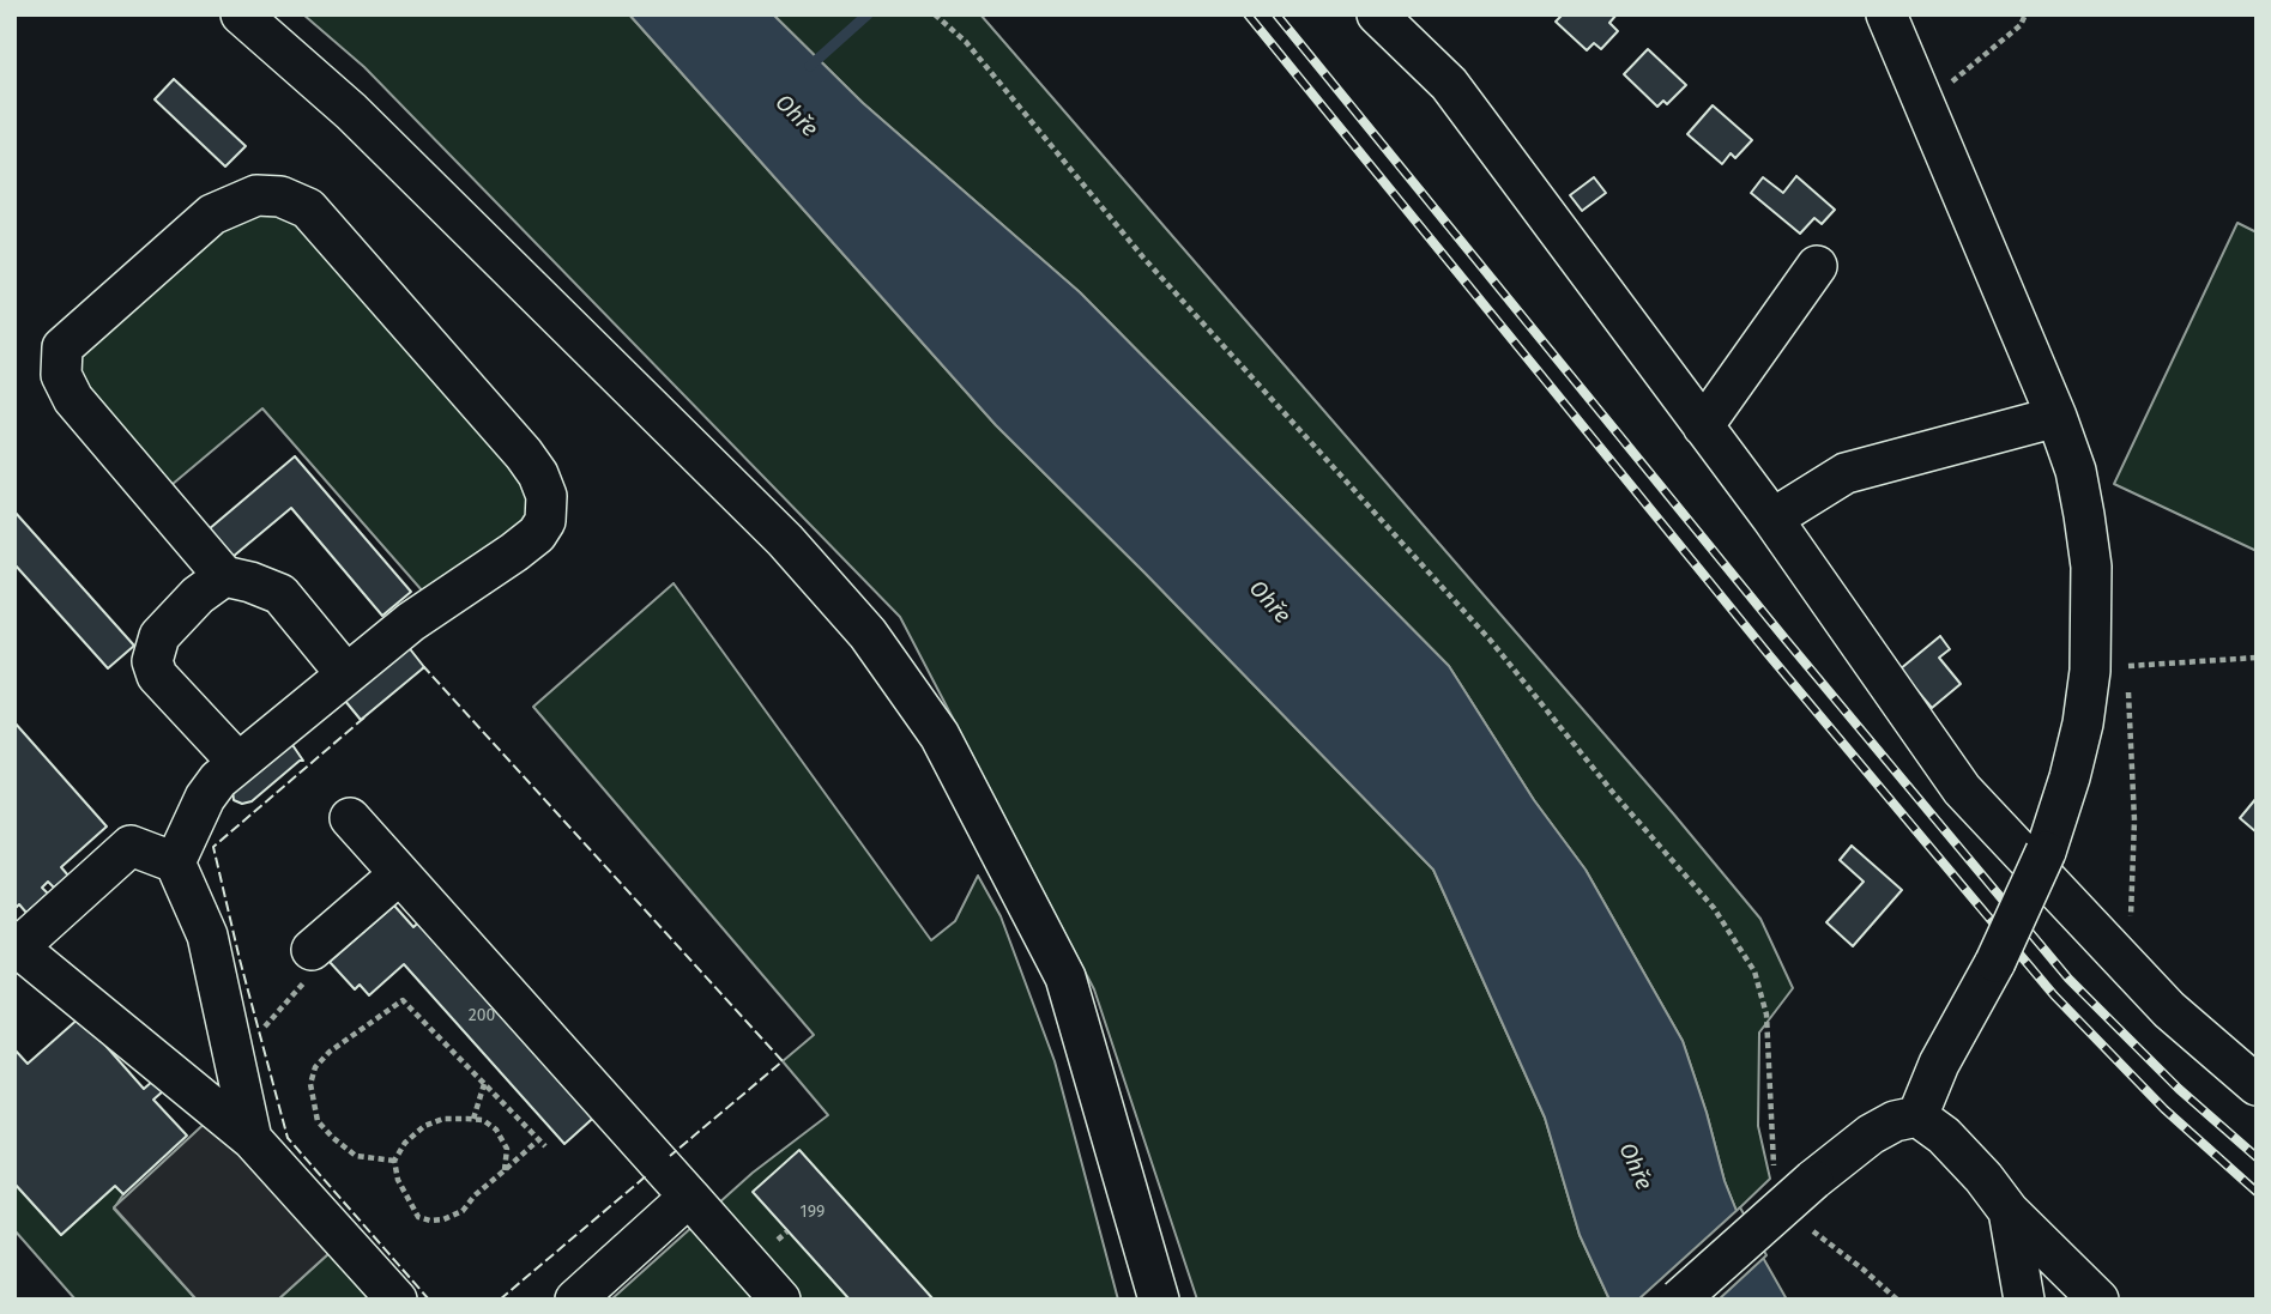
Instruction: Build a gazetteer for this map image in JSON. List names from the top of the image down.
{
  "water": ["Ohře"],
  "house_numbers": ["200", "199"]
}
